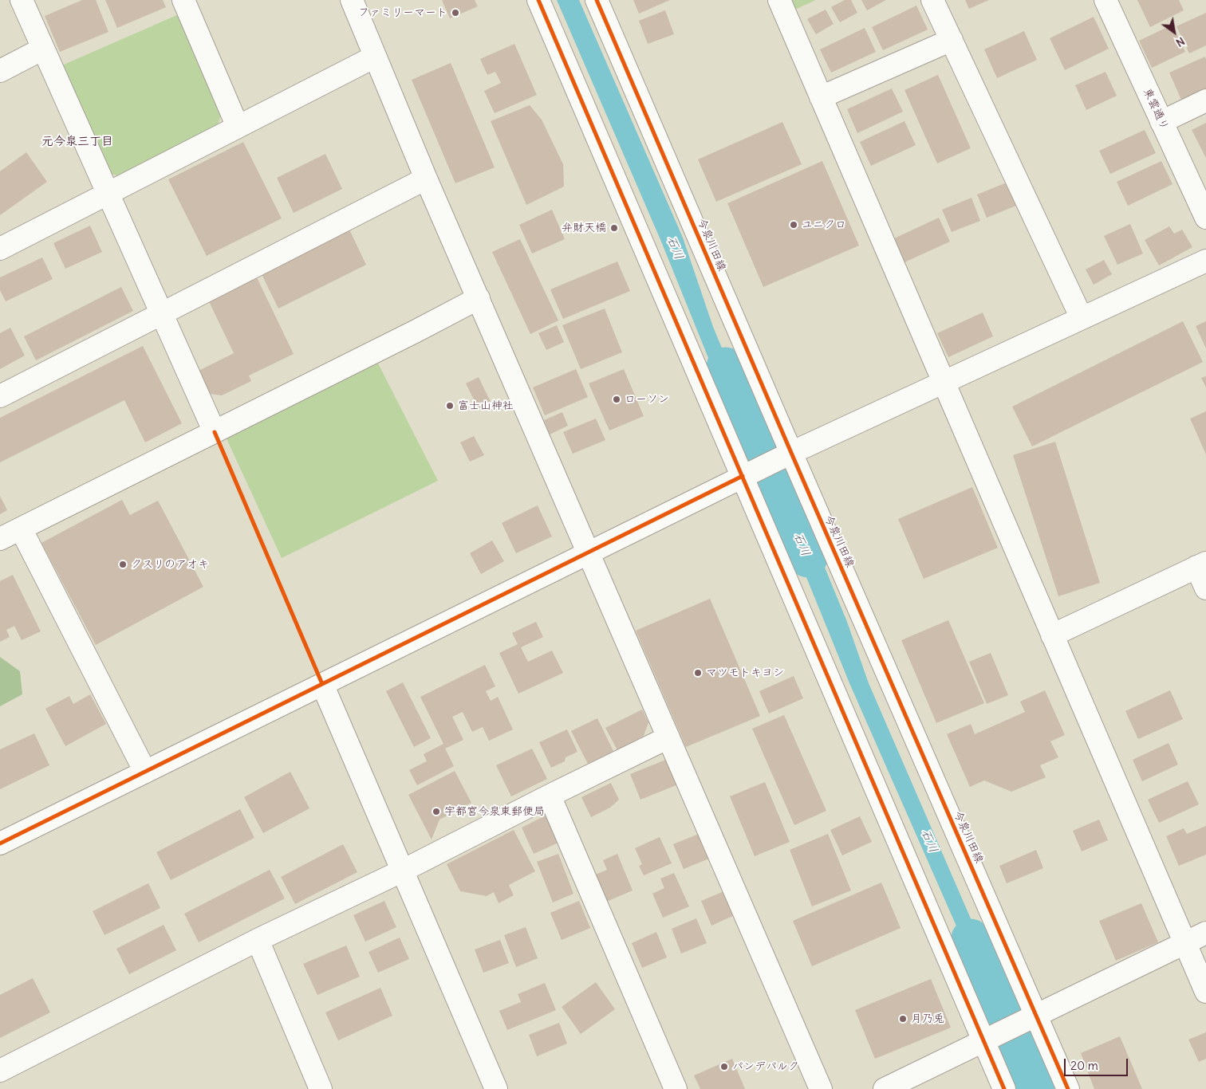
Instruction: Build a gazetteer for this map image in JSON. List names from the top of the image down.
{
  "streets": {
    "street": ["東雲通り", "今泉川田線"]
  },
  "districts": ["元今泉三丁目"],
  "water": ["石川"],
  "places": [
    "ファミリーマート",
    "ユニクロ",
    "弁財天橋",
    "ローソン",
    "富士山神社",
    "クスリのアオキ",
    "マツモトキヨシ",
    "宇都宮今泉東郵便局",
    "月乃兎",
    "パンデパルク"
  ],
  "scale_bar": "20 m",
  "north": "bottom right"
}
